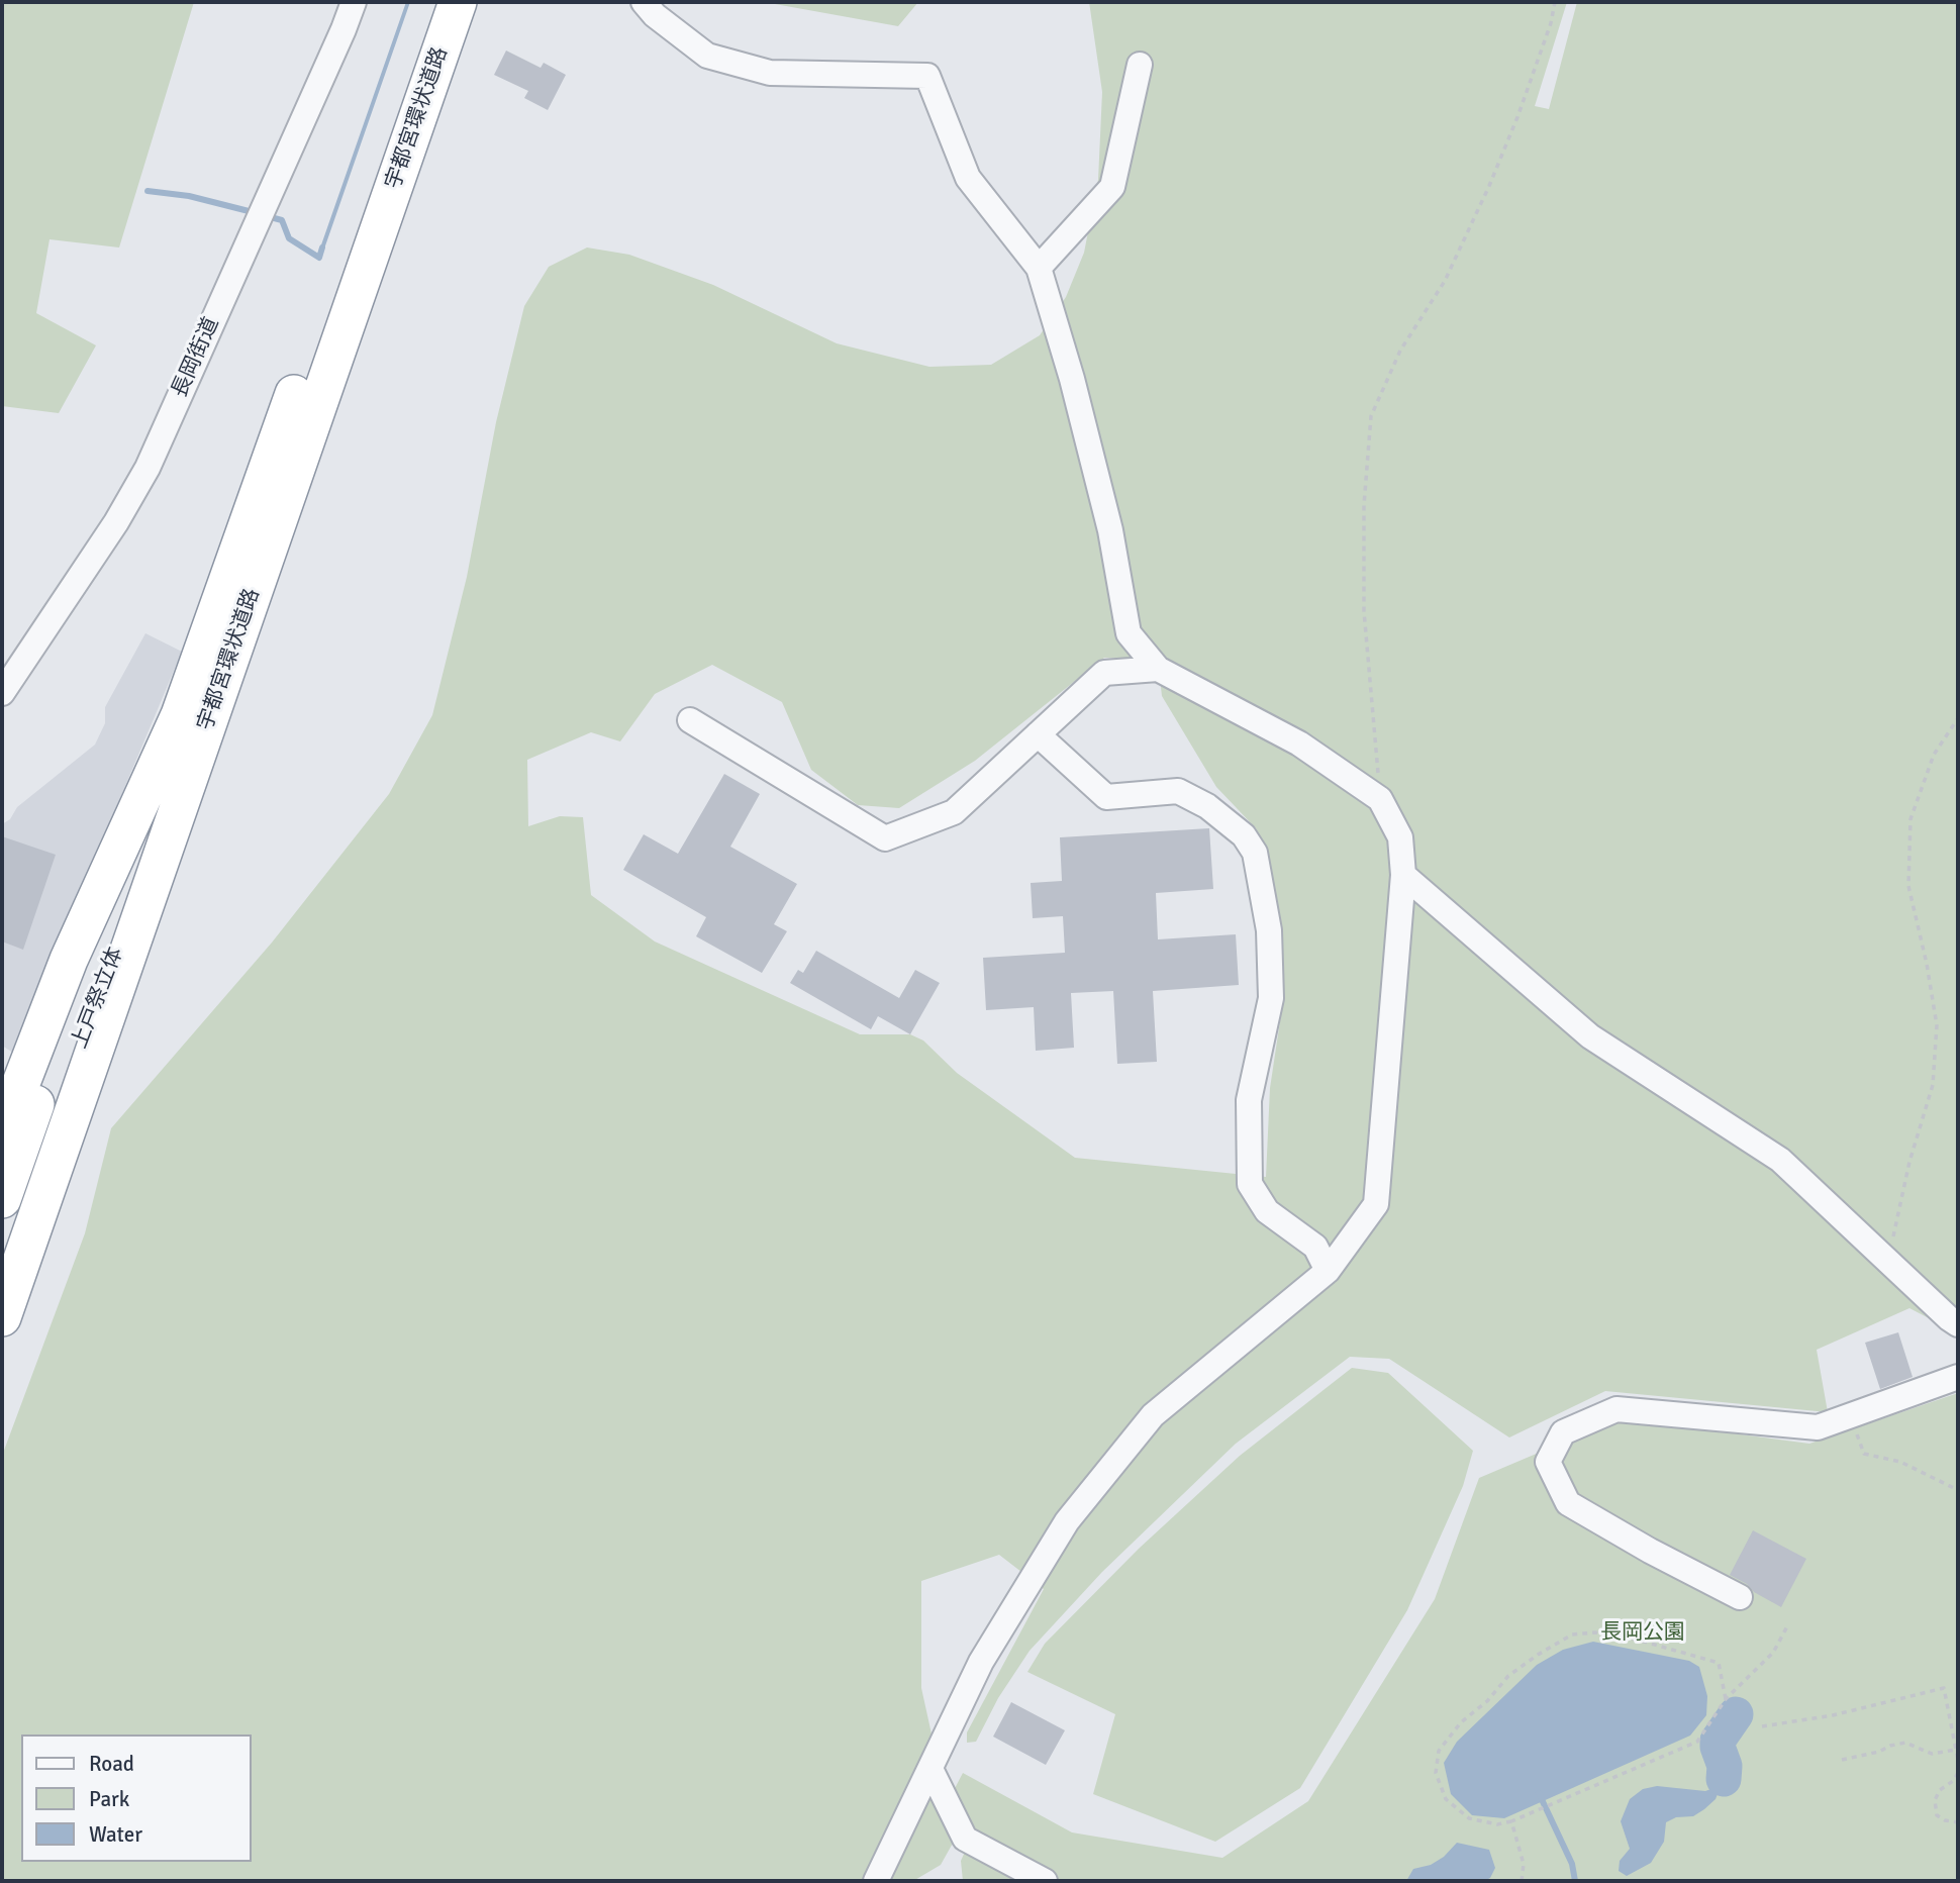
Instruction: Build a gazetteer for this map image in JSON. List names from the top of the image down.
{
  "streets": {
    "highway": ["宇都宮環状道路", "上戸祭立体"],
    "street": ["長岡街道"]
  },
  "crossings": [
    ["宇都宮環状道路", "上戸祭立体"]
  ],
  "parks": ["長岡公園"],
  "legend": ["Road", "Park", "Water"]
}
